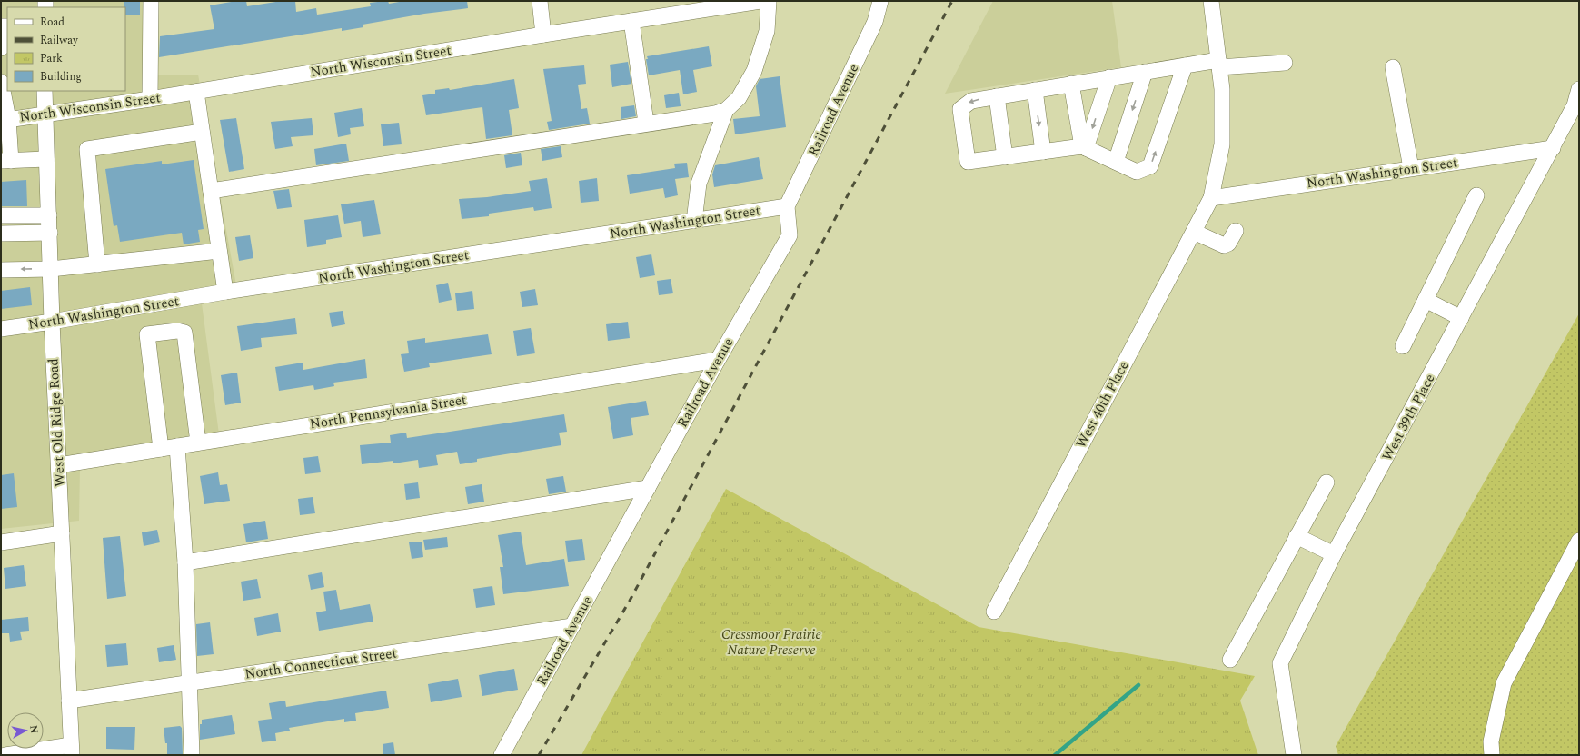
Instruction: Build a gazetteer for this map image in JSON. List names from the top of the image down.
{
  "streets": {
    "street": [
      "North Wisconsin Street",
      "Railroad Avenue",
      "North Washington Street",
      "West 40th Place",
      "North Pennsylvania Street",
      "West 39th Place",
      "West Old Ridge Road",
      "North Connecticut Street"
    ]
  },
  "crossings": [
    ["North Wisconsin Street", "West Old Ridge Road"],
    ["Railroad Avenue", "North Washington Street"],
    ["Railroad Avenue", "North Pennsylvania Street"],
    ["Railroad Avenue", "North Connecticut Street"],
    ["North Washington Street", "West 40th Place"],
    ["North Washington Street", "West 39th Place"],
    ["North Washington Street", "West Old Ridge Road"],
    ["North Pennsylvania Street", "West Old Ridge Road"],
    ["West Old Ridge Road", "North Connecticut Street"]
  ],
  "parks": ["Cressmoor Prairie Nature Preserve"],
  "legend": [
    "Road",
    "Railway",
    "Park",
    "Building"
  ],
  "north": "right"
}
